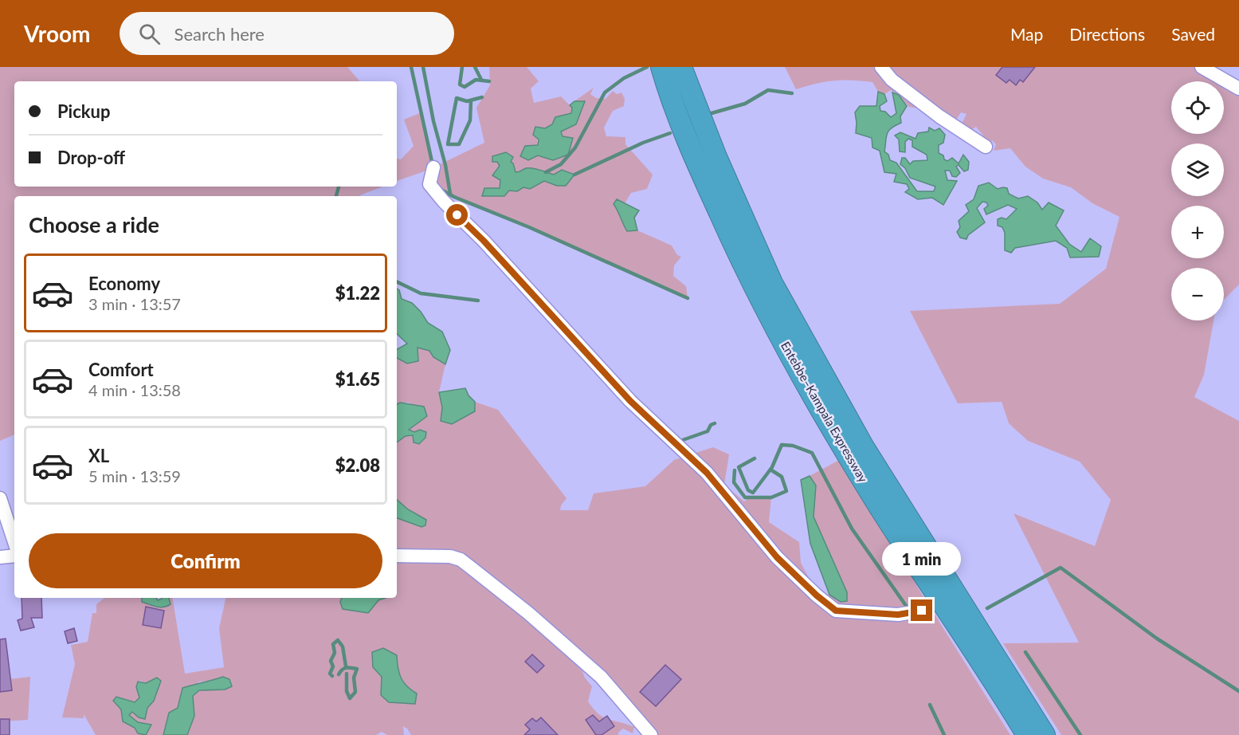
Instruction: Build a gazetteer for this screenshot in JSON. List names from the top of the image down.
{
  "streets": {
    "highway": ["Entebbe–Kampala Expressway"]
  },
  "page": {
    "header": "Vroom",
    "search": "Search here",
    "nav": ["Map", "Directions", "Saved"],
    "map_buttons": ["+", "−"],
    "banner": ["Pickup", "Drop-off"],
    "heading": "Choose a ride",
    "list": [
      {
        "name": "Economy",
        "note": "3 min · 13:57",
        "value": "$1.22"
      },
      {
        "name": "Comfort",
        "note": "4 min · 13:58",
        "value": "$1.65"
      },
      {
        "name": "XL",
        "note": "5 min · 13:59",
        "value": "$2.08"
      }
    ],
    "buttons": "Confirm",
    "bubble": "1 min"
  }
}
